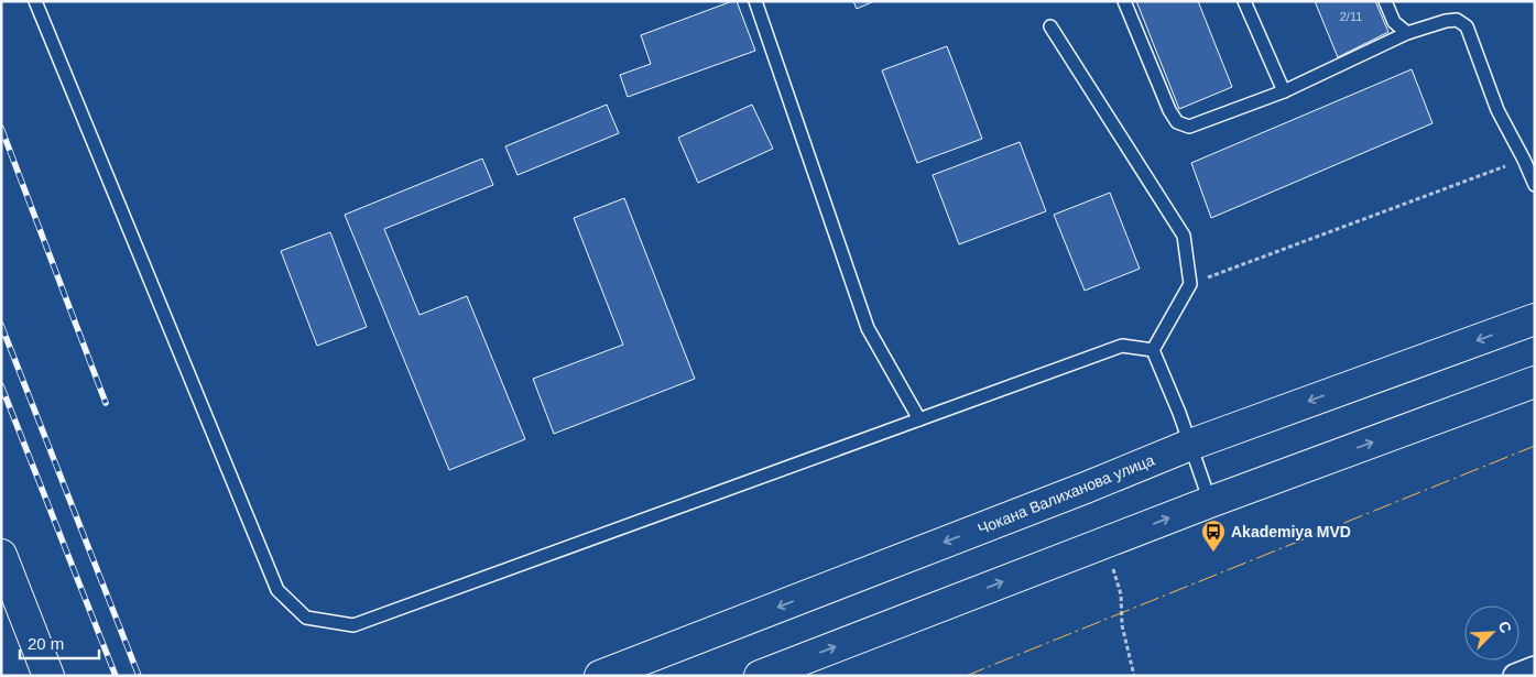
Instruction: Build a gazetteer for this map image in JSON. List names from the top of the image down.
{
  "streets": {
    "main road": ["Чокана Валиханова улица"]
  },
  "places": {
    "bus stop": ["Akademiya MVD"]
  },
  "house_numbers": ["2/11"],
  "scale_bar": "20 m",
  "north": "top right"
}
